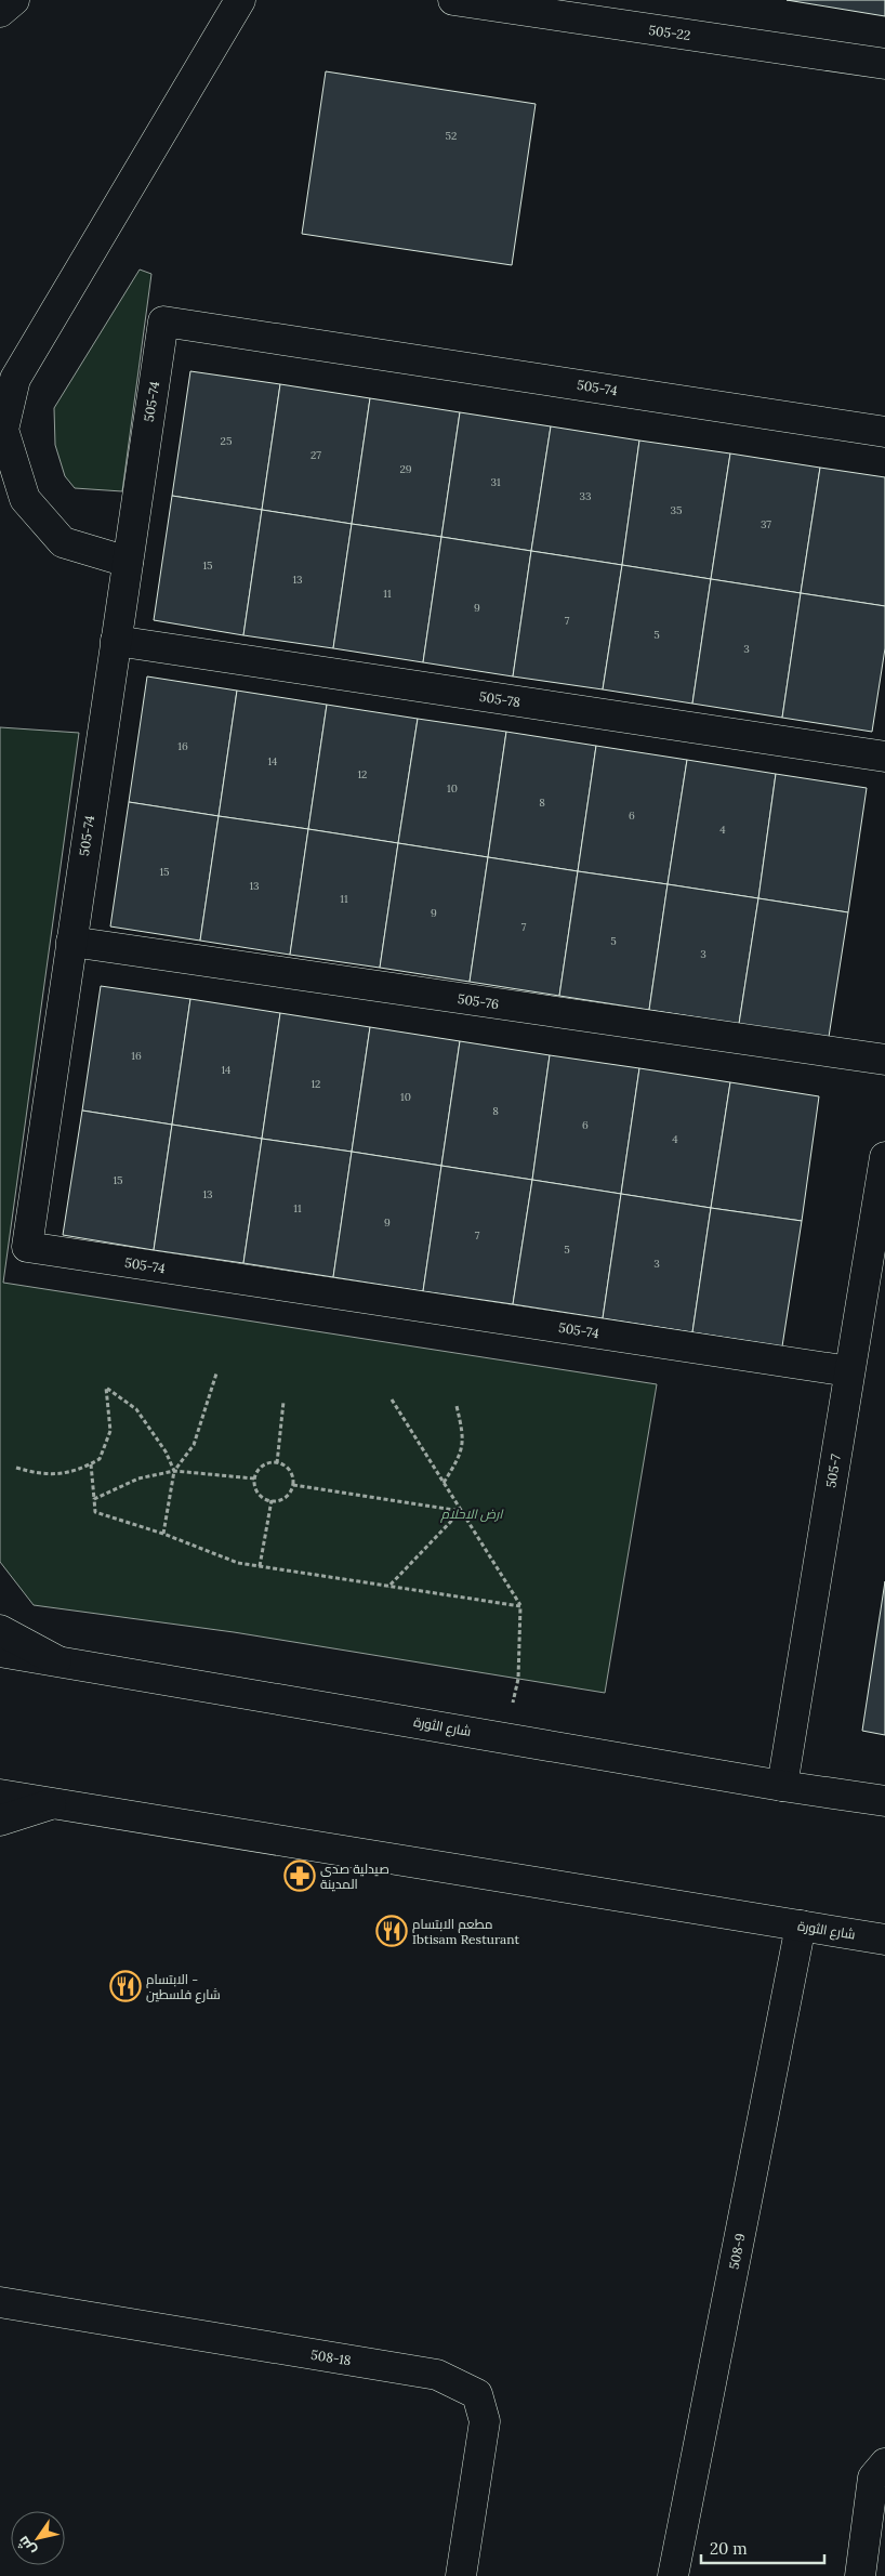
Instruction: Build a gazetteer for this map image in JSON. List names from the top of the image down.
{
  "streets": {
    "main road": [
      "505-22",
      "505-74",
      "505-78",
      "505-76",
      "505-7",
      "شارع الثورة",
      "508-9",
      "508-18"
    ]
  },
  "crossings": [
    ["505-74", "505-78"],
    ["505-74", "505-76"],
    ["505-74", "505-7"],
    ["505-7", "شارع الثورة"],
    ["شارع الثورة", "508-9"]
  ],
  "parks": ["ارض الاحلام"],
  "places": {
    "pharmacy": ["صيدلية صدى المدينة"],
    "restaurant": ["مطعم الابتسام Ibtisam Resturant", "الابتسام - شارع فلسطين"]
  },
  "house_numbers": [
    "52",
    "25",
    "27",
    "29",
    "31",
    "33",
    "35",
    "37",
    "15",
    "13",
    "11",
    "9",
    "7",
    "5",
    "3",
    "16",
    "14",
    "12",
    "10",
    "8",
    "6",
    "4",
    "15",
    "13",
    "11",
    "9",
    "7",
    "5",
    "3",
    "16",
    "14",
    "12",
    "10",
    "8",
    "6",
    "4",
    "15",
    "13",
    "11",
    "9",
    "7",
    "5",
    "3"
  ],
  "scale_bar": "20 m",
  "north": "bottom left"
}
